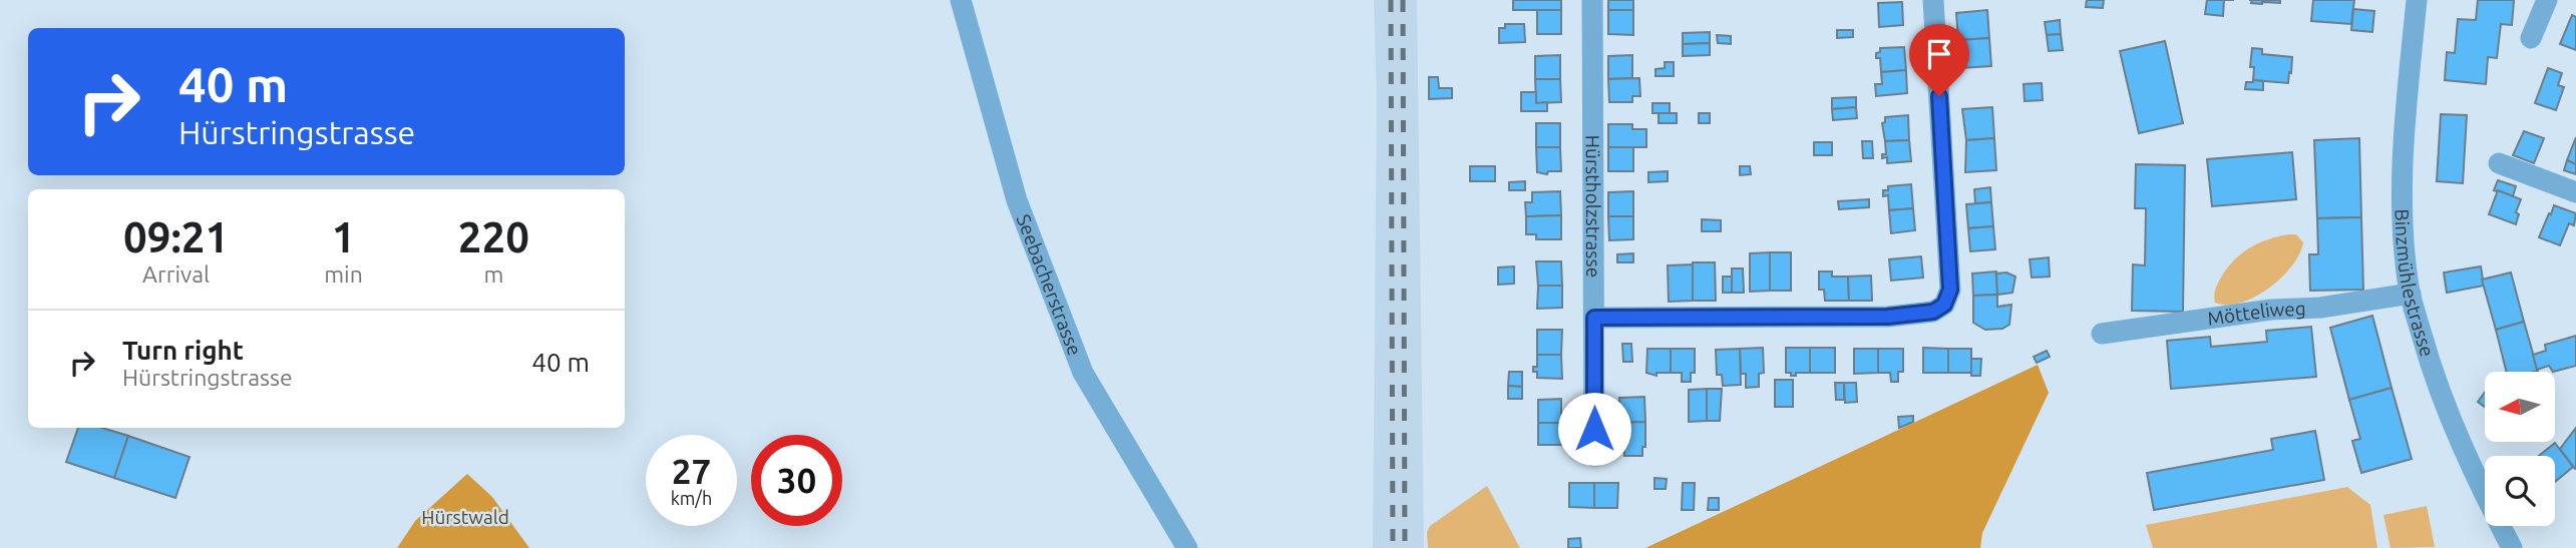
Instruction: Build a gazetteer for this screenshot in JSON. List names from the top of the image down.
{
  "streets": {
    "street": [
      "Hürstholzstrasse",
      "Binzmühlestrasse",
      "Seebacherstrasse",
      "Mötteliweg"
    ]
  },
  "crossings": [
    ["Binzmühlestrasse", "Mötteliweg"]
  ],
  "parks": ["Hürstwald"],
  "north": "left",
  "page": {
    "turn": ["40 m", "Hürstringstrasse"],
    "eta": [
      "09:21",
      "Arrival",
      "1",
      "min",
      "220",
      "m"
    ],
    "list": [
      {
        "name": "Turn right",
        "note": "Hürstringstrasse",
        "value": "40 m"
      }
    ],
    "speed": "27 km/h",
    "limit": "30"
  }
}
